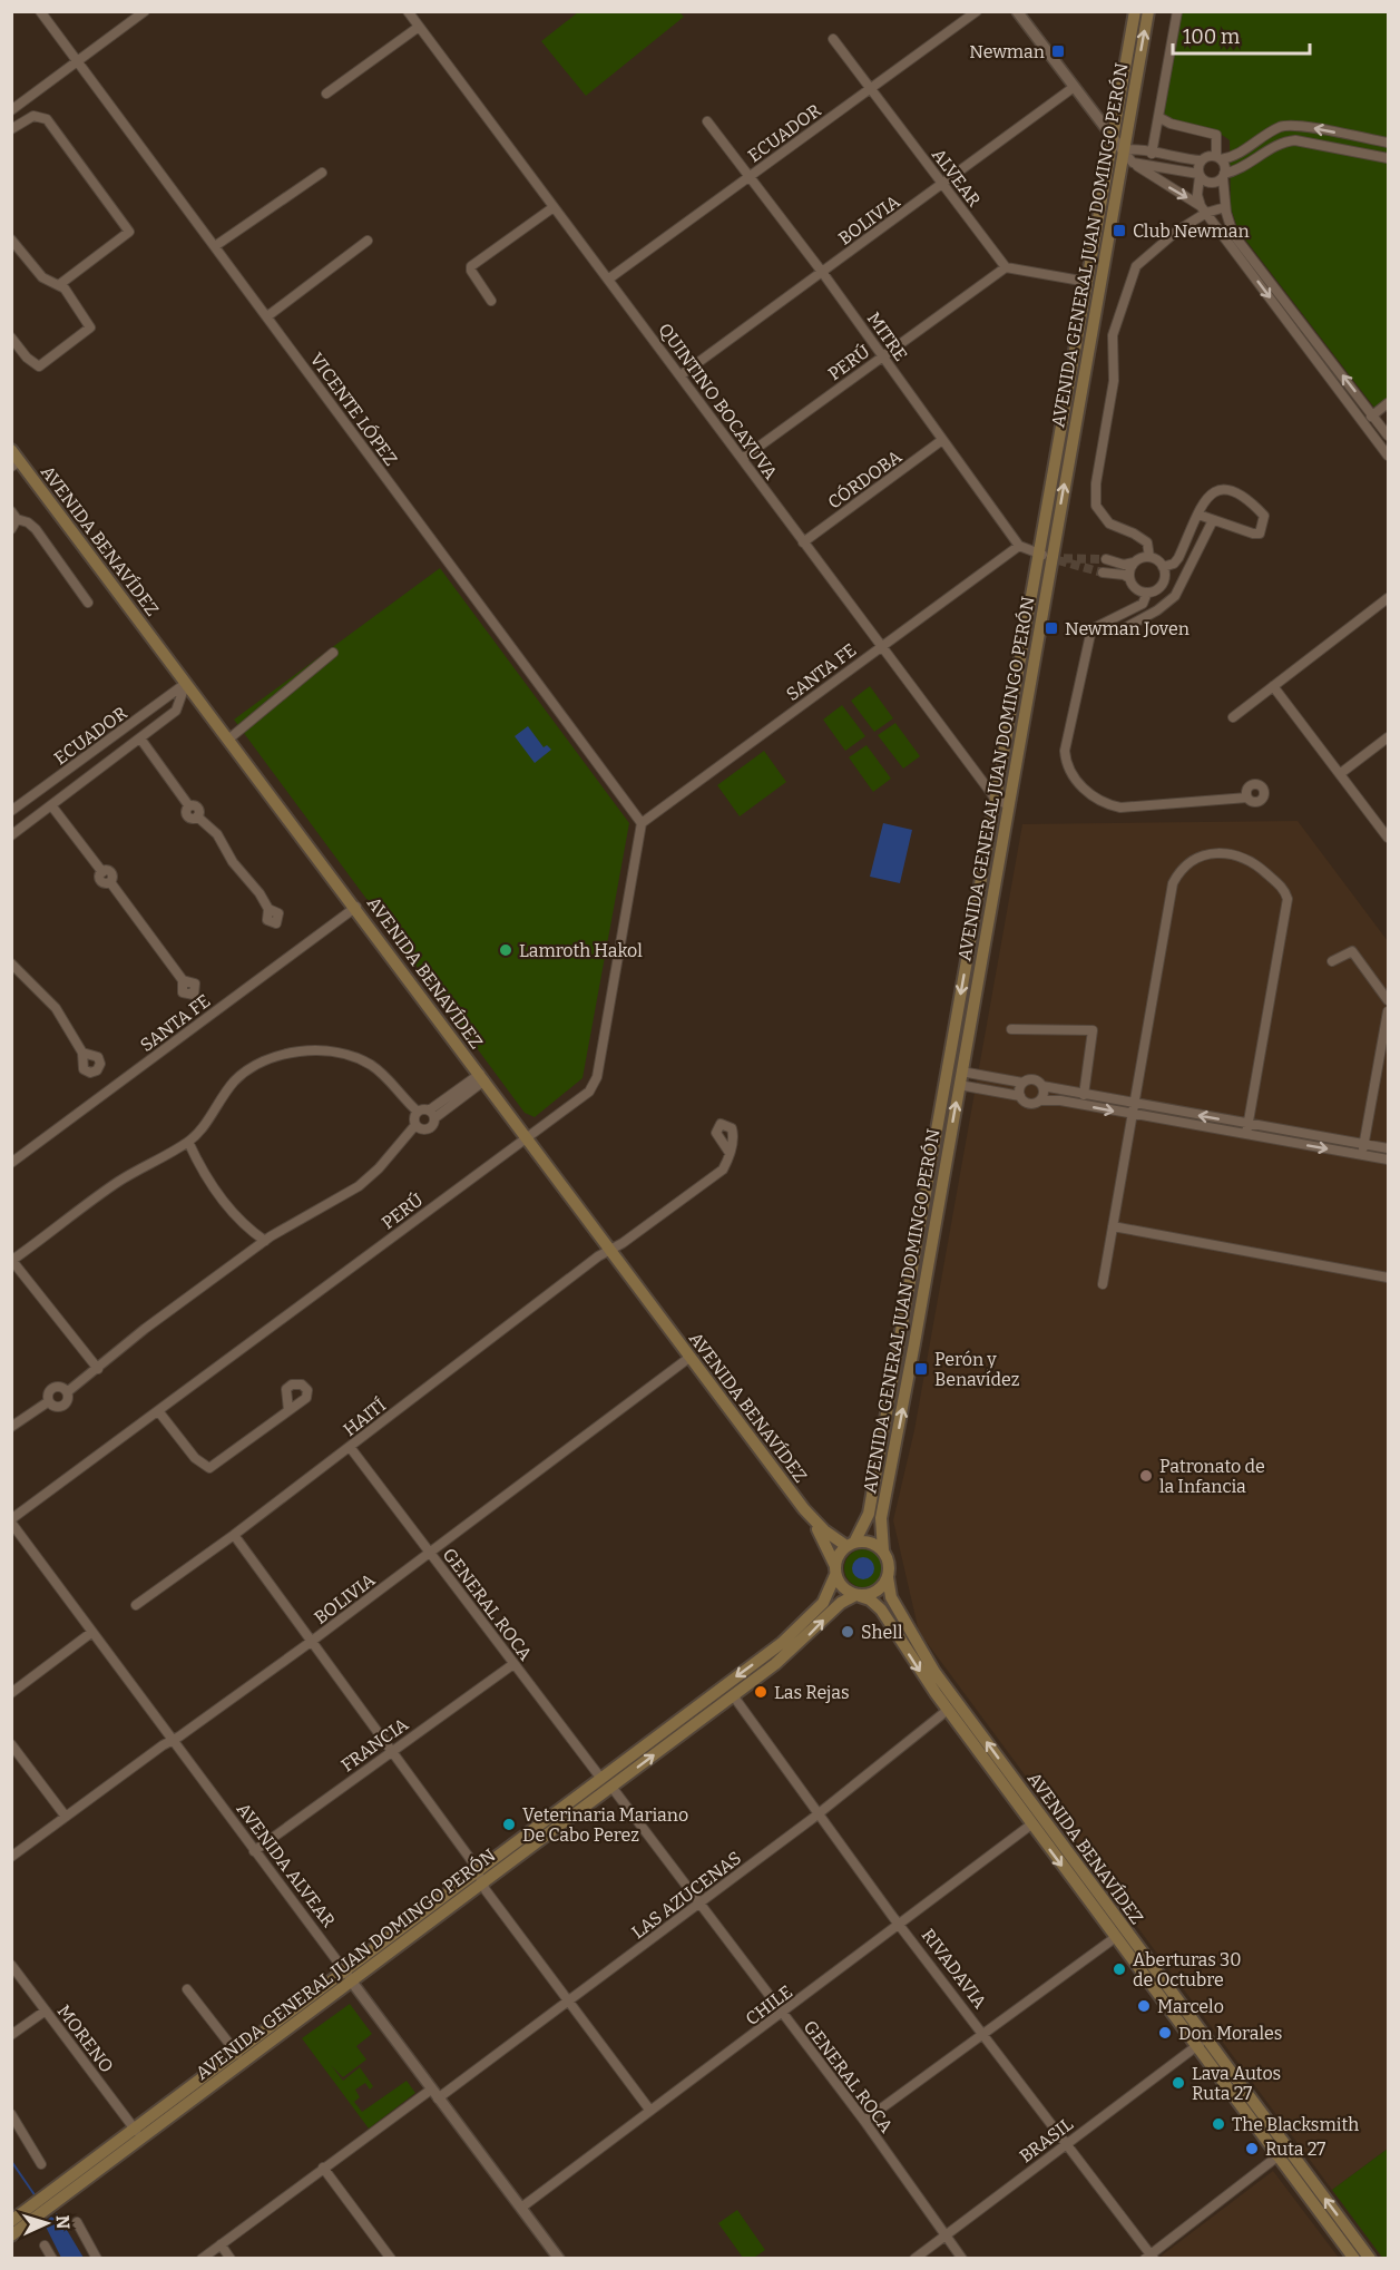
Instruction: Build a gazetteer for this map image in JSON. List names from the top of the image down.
{
  "streets": {
    "main road": ["AVENIDA GENERAL JUAN DOMINGO PERÓN", "AVENIDA BENAVÍDEZ"],
    "street": [
      "ECUADOR",
      "ALVEAR",
      "BOLIVIA",
      "MITRE",
      "PERÚ",
      "QUINTINO BOCAYUVA",
      "VICENTE LÓPEZ",
      "CÓRDOBA",
      "SANTA FE",
      "HAITÍ",
      "GENERAL ROCA",
      "FRANCIA",
      "AVENIDA ALVEAR",
      "LAS AZUCENAS",
      "RIVADAVIA",
      "CHILE",
      "MORENO",
      "BRASIL"
    ]
  },
  "crossings": [
    ["ECUADOR", "ALVEAR"],
    ["ECUADOR", "MITRE"],
    ["ECUADOR", "QUINTINO BOCAYUVA"],
    ["ECUADOR", "AVENIDA BENAVÍDEZ"],
    ["ALVEAR", "BOLIVIA"],
    ["ALVEAR", "PERÚ"],
    ["BOLIVIA", "MITRE"],
    ["BOLIVIA", "QUINTINO BOCAYUVA"],
    ["BOLIVIA", "AVENIDA BENAVÍDEZ"],
    ["BOLIVIA", "GENERAL ROCA"],
    ["BOLIVIA", "AVENIDA ALVEAR"],
    ["AVENIDA GENERAL JUAN DOMINGO PERÓN", "QUINTINO BOCAYUVA"],
    ["AVENIDA GENERAL JUAN DOMINGO PERÓN", "AVENIDA BENAVÍDEZ"],
    ["AVENIDA GENERAL JUAN DOMINGO PERÓN", "GENERAL ROCA"],
    ["AVENIDA GENERAL JUAN DOMINGO PERÓN", "AVENIDA ALVEAR"],
    ["AVENIDA GENERAL JUAN DOMINGO PERÓN", "RIVADAVIA"],
    ["AVENIDA GENERAL JUAN DOMINGO PERÓN", "MORENO"],
    ["MITRE", "PERÚ"],
    ["MITRE", "CÓRDOBA"],
    ["MITRE", "SANTA FE"],
    ["PERÚ", "QUINTINO BOCAYUVA"],
    ["PERÚ", "VICENTE LÓPEZ"],
    ["PERÚ", "AVENIDA BENAVÍDEZ"],
    ["PERÚ", "SANTA FE"],
    ["PERÚ", "AVENIDA ALVEAR"],
    ["QUINTINO BOCAYUVA", "CÓRDOBA"],
    ["QUINTINO BOCAYUVA", "SANTA FE"],
    ["VICENTE LÓPEZ", "SANTA FE"],
    ["AVENIDA BENAVÍDEZ", "SANTA FE"],
    ["AVENIDA BENAVÍDEZ", "HAITÍ"],
    ["AVENIDA BENAVÍDEZ", "LAS AZUCENAS"],
    ["AVENIDA BENAVÍDEZ", "CHILE"],
    ["AVENIDA BENAVÍDEZ", "BRASIL"],
    ["HAITÍ", "GENERAL ROCA"],
    ["GENERAL ROCA", "FRANCIA"],
    ["GENERAL ROCA", "LAS AZUCENAS"],
    ["GENERAL ROCA", "CHILE"],
    ["GENERAL ROCA", "BRASIL"],
    ["FRANCIA", "AVENIDA ALVEAR"],
    ["AVENIDA ALVEAR", "LAS AZUCENAS"],
    ["AVENIDA ALVEAR", "CHILE"],
    ["LAS AZUCENAS", "RIVADAVIA"],
    ["RIVADAVIA", "CHILE"],
    ["RIVADAVIA", "BRASIL"]
  ],
  "places": {
    "transit": [
      "Newman",
      "Club Newman",
      "Newman Joven",
      "Perón y Benavídez"
    ],
    "other": [
      "Lamroth Hakol",
      "Patronato de la Infancia",
      "Shell",
      "Las Rejas",
      "Veterinaria Mariano De Cabo Perez",
      "Aberturas 30 de Octubre",
      "Marcelo",
      "Don Morales",
      "Lava Autos Ruta 27",
      "The Blacksmith",
      "Ruta 27"
    ]
  },
  "scale_bar": "100 m",
  "north": "right"
}
